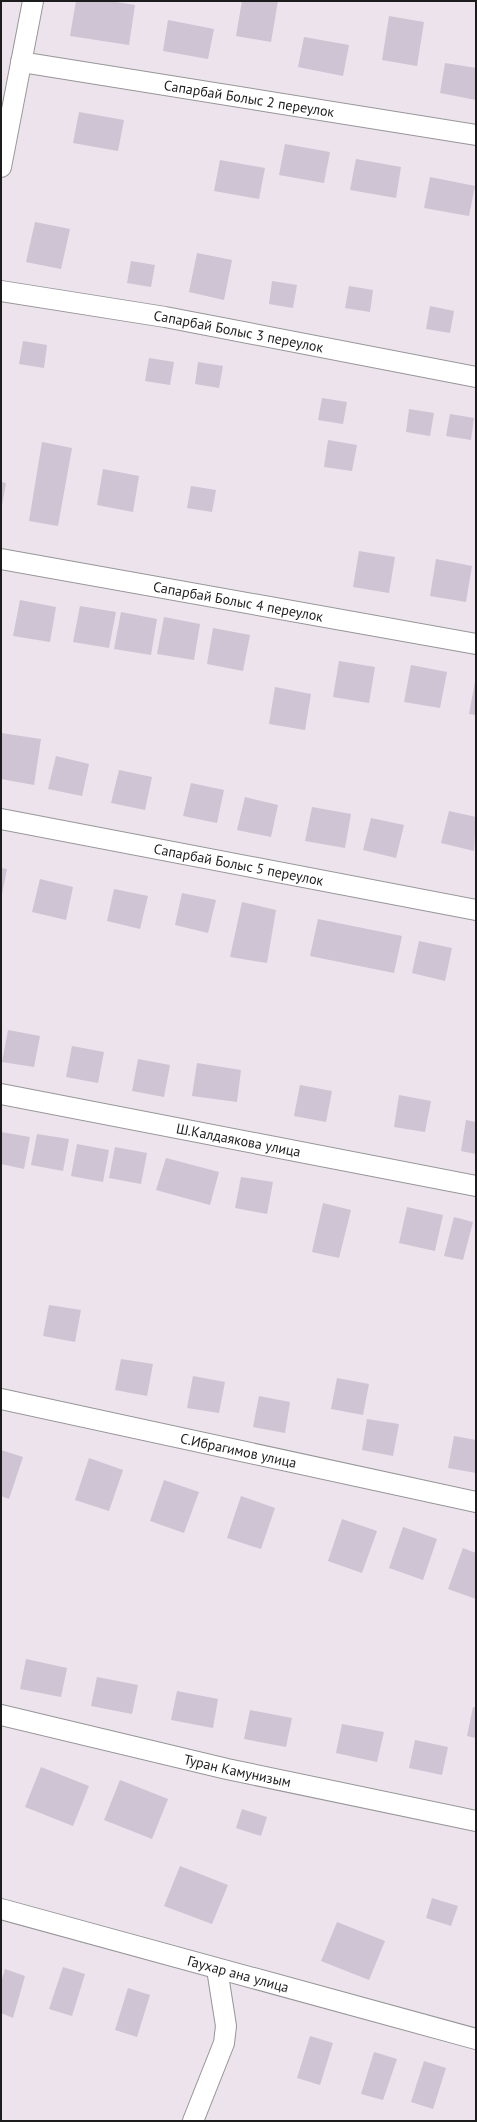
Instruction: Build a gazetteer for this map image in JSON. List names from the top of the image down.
{
  "streets": {
    "street": [
      "Сапарбай Болыс 2 переулок",
      "Сапарбай Болыс 3 переулок",
      "Сапарбай Болыс 4 переулок",
      "Сапарбай Болыс 5 переулок",
      "Ш.Калдаякова улица",
      "С.Ибрагимов улица",
      "Туран Камунизым",
      "Гаухар ана улица"
    ]
  }
}
